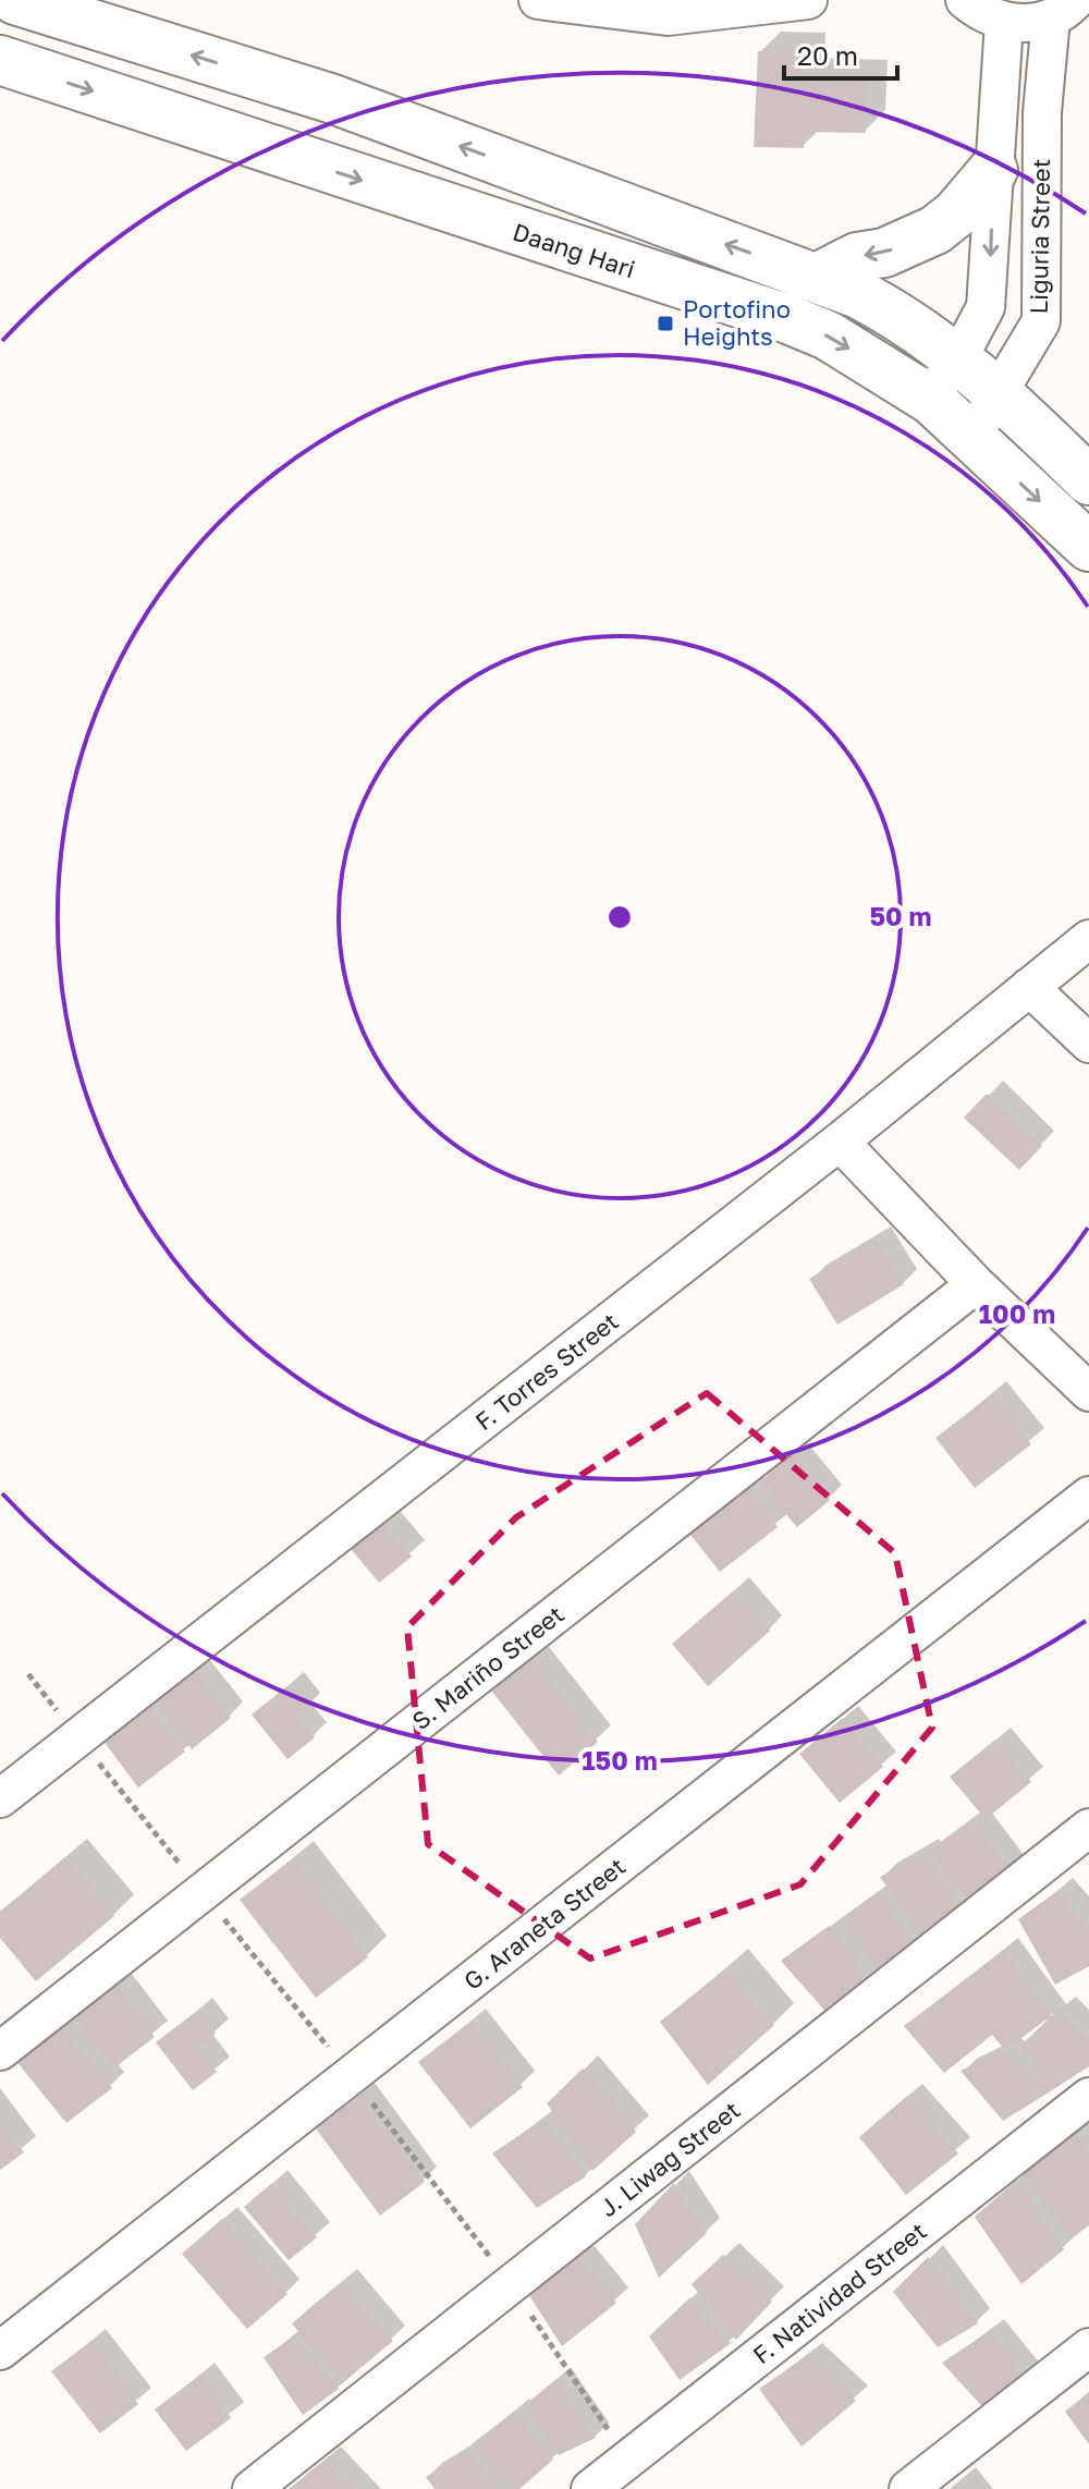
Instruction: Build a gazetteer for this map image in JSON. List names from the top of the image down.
{
  "streets": {
    "main road": ["Daang Hari"],
    "street": [
      "Liguria Street",
      "F. Torres Street",
      "S. Mariño Street",
      "G. Araneta Street",
      "J. Liwag Street",
      "F. Natividad Street"
    ]
  },
  "crossings": [
    ["Liguria Street", "Daang Hari"]
  ],
  "places": {
    "transit": ["Portofino Heights"]
  },
  "scale_bar": "20 m",
  "rings": ["50 m", "100 m", "150 m"]
}
